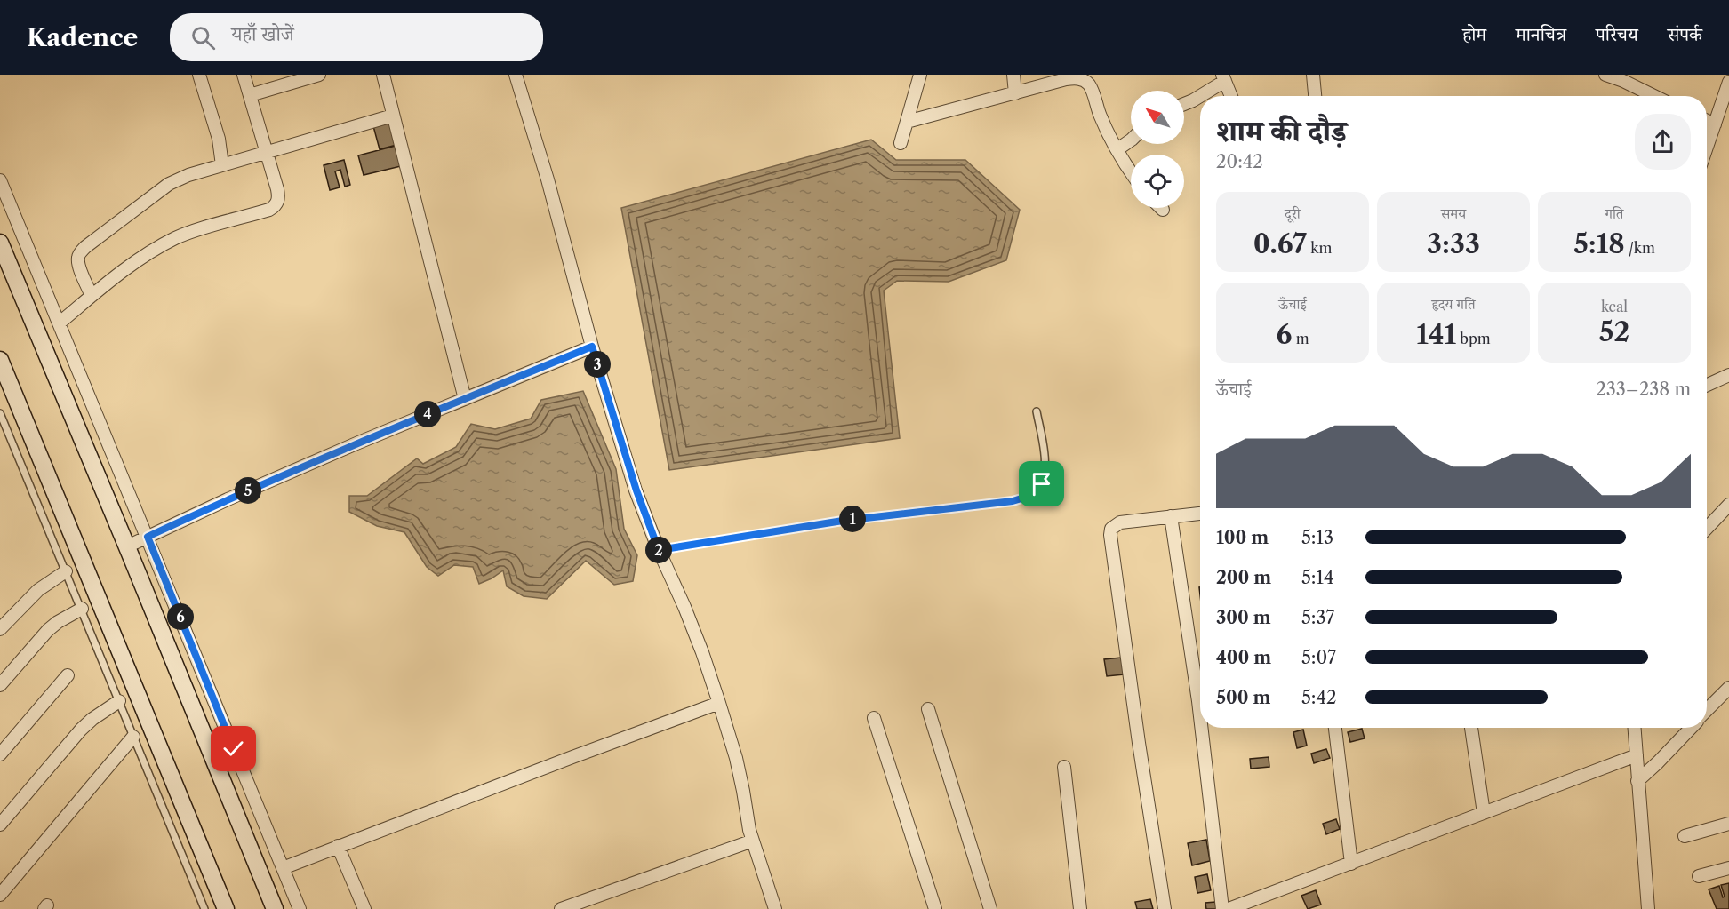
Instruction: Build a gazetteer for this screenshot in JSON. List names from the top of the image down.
{
  "north": "top left",
  "page": {
    "header": "Kadence",
    "search": "यहाँ खोजें",
    "nav": [
      "होम",
      "मानचित्र",
      "परिचय",
      "संपर्क"
    ],
    "heading": ["शाम की दौड़", "20:42"],
    "stats": [
      ["दूरी", "0.67 km"],
      ["समय", "3:33"],
      ["गति", "5:18 /km"],
      ["ऊँचाई", "6 m"],
      ["हृदय गति", "141 bpm"],
      ["kcal", "52"]
    ],
    "pins": [
      "3",
      "4",
      "5",
      "1",
      "2",
      "6"
    ],
    "chart": ["ऊँचाई", "233–238 m"],
    "list": [
      {
        "name": "100 m",
        "note": "5:13"
      },
      {
        "name": "200 m",
        "note": "5:14"
      },
      {
        "name": "300 m",
        "note": "5:37"
      },
      {
        "name": "400 m",
        "note": "5:07"
      },
      {
        "name": "500 m",
        "note": "5:42"
      }
    ]
  }
}
